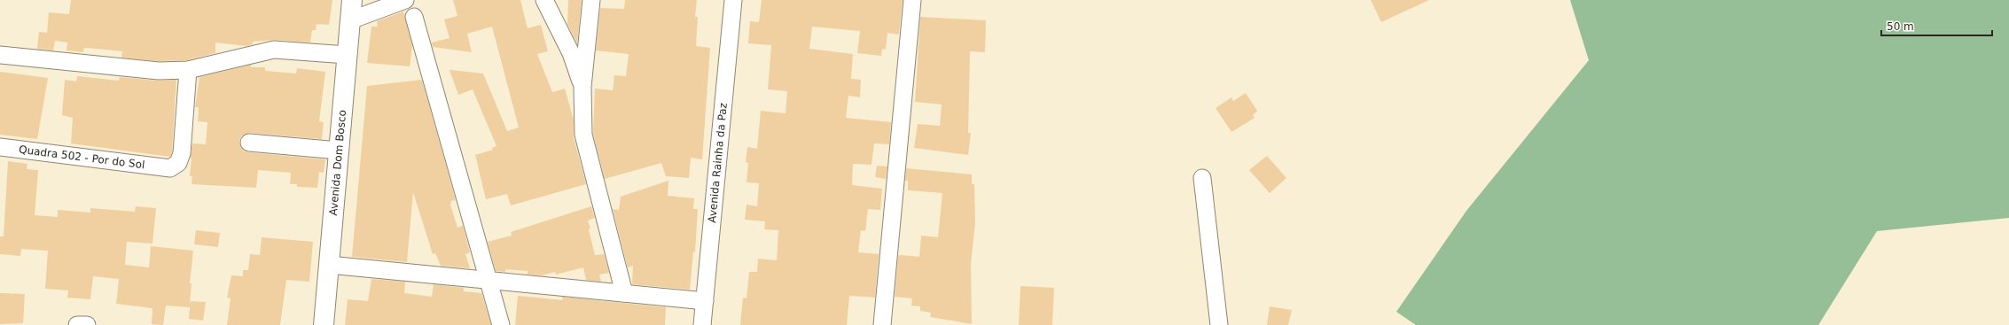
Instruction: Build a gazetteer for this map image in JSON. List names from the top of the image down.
{
  "streets": {
    "street": ["Quadra 502 - Por do Sol", "Avenida Rainha da Paz", "Avenida Dom Bosco"]
  },
  "scale_bar": "50 m"
}
